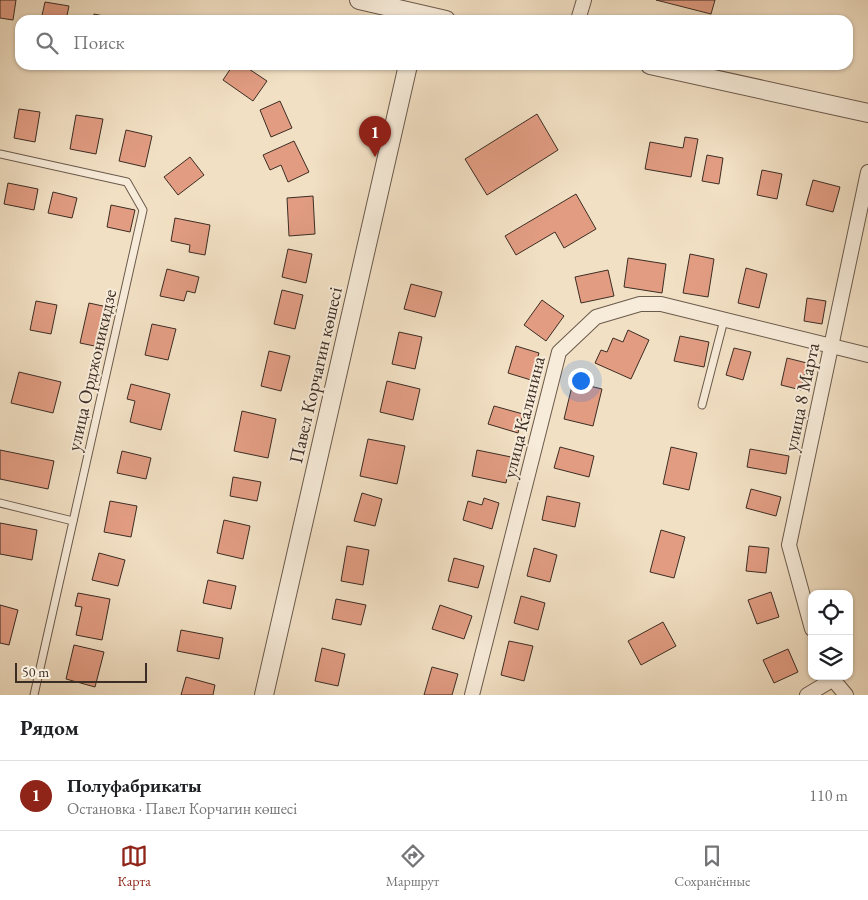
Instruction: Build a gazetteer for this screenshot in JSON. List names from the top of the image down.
{
  "streets": {
    "street": ["Павел Корчагин көшесі", "улица 8 Марта", "улица Калинина"],
    "lane": ["улица Орджоникидзе"]
  },
  "crossings": [
    ["улица 8 Марта", "улица Калинина"]
  ],
  "scale_bar": "50 m",
  "page": {
    "search": "Поиск",
    "pins": "1",
    "scale": "50 m",
    "heading": "Рядом",
    "list": [
      {
        "mark": "1",
        "name": "Полуфабрикаты",
        "note": "Остановка · Павел Корчагин көшесі",
        "value": "110 m"
      }
    ],
    "nav": ["Карта", "Маршрут", "Сохранённые"]
  }
}
